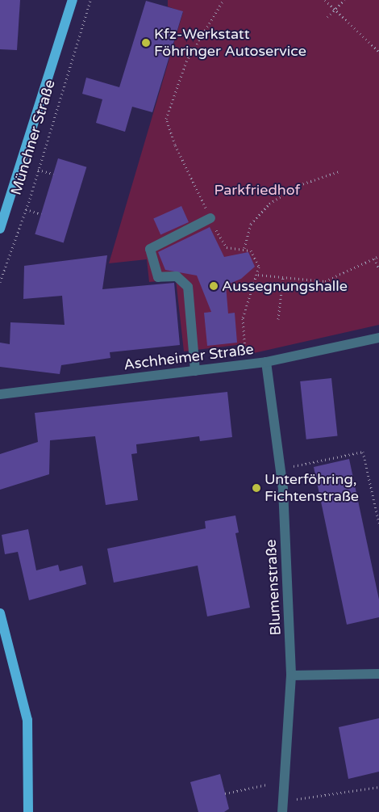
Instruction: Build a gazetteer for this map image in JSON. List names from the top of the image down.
{
  "streets": {
    "main road": ["Münchner Straße"],
    "street": ["Aschheimer Straße", "Blumenstraße"]
  },
  "crossings": [
    ["Aschheimer Straße", "Blumenstraße"]
  ],
  "parks": ["Parkfriedhof"],
  "places": ["Kfz-Werkstatt Föhringer Autoservice", "Aussegnungshalle", "Unterföhring, Fichtenstraße"]
}
